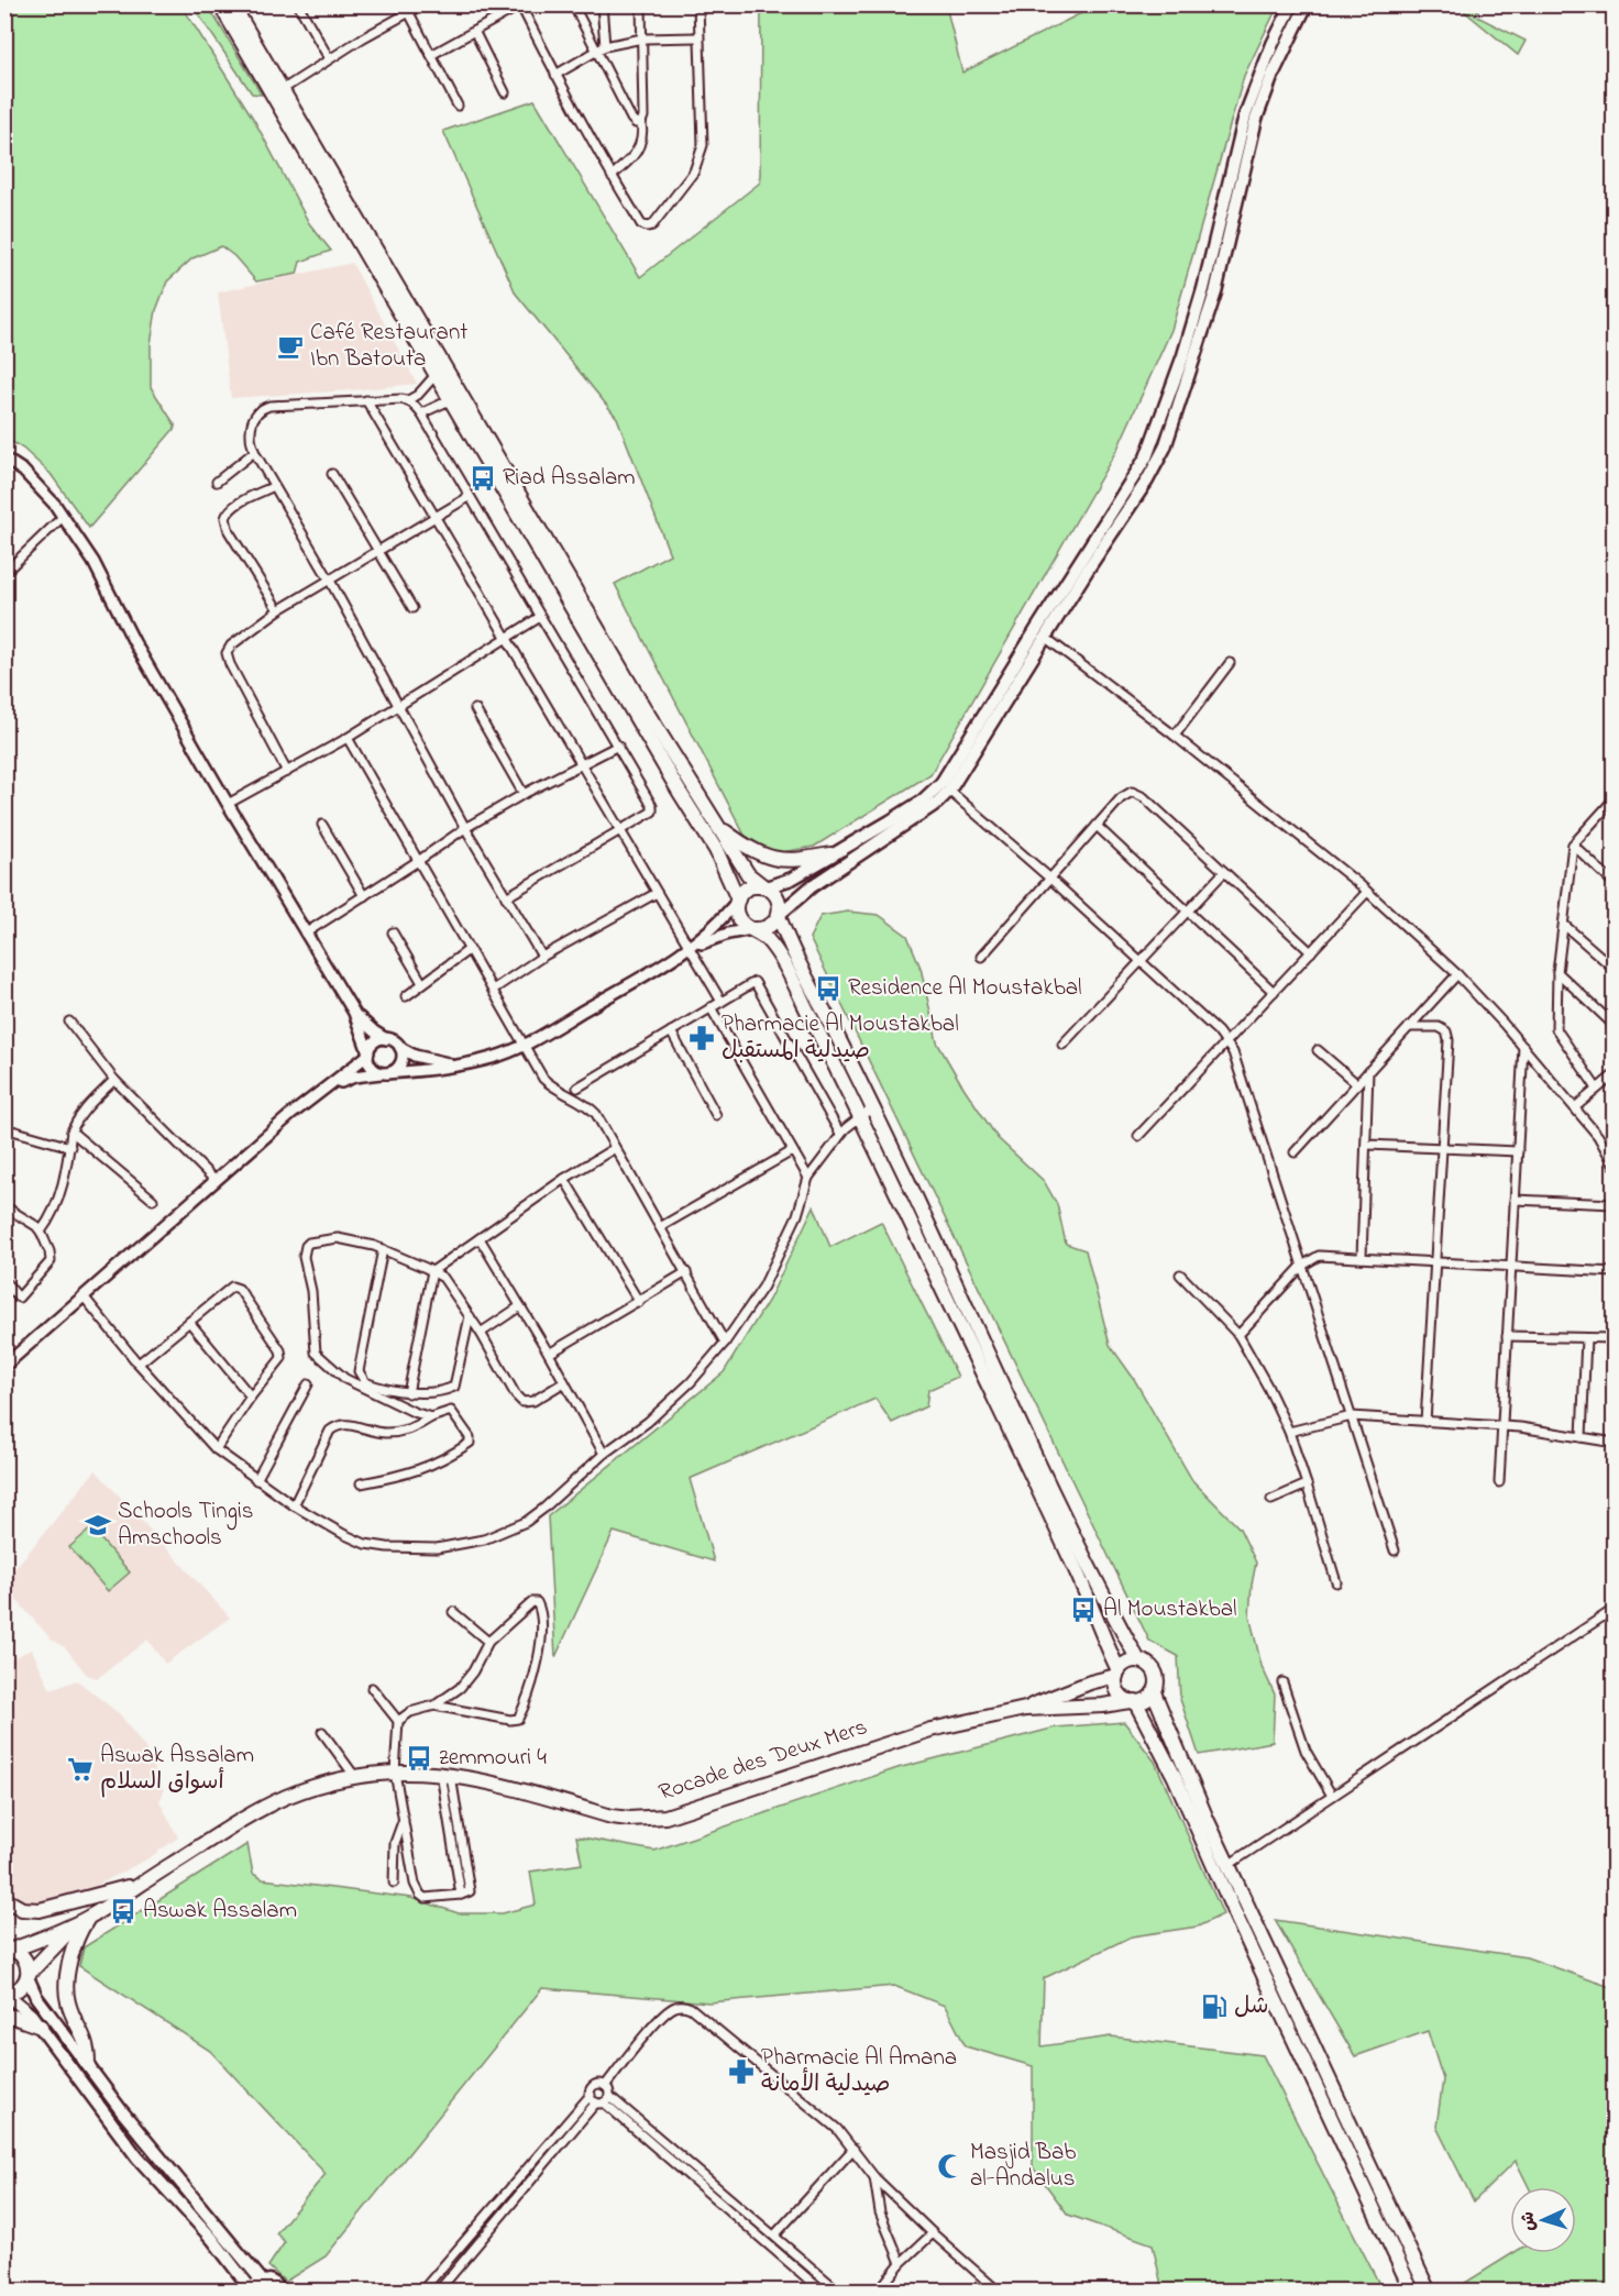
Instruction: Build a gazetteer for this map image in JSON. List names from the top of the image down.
{
  "streets": {
    "highway": ["Rocade des Deux Mers"]
  },
  "places": {
    "cafe": ["Café Restaurant Ibn Batouta"],
    "bus stop": [
      "Riad Assalam",
      "Residence Al Moustakbal",
      "Al Moustakbal",
      "zemmouri 4",
      "Aswak Assalam"
    ],
    "pharmacy": ["Pharmacie Al Moustakbal صيدلية المستقبل", "Pharmacie Al Amana صيدلية الأمانة"],
    "school or university": ["Schools Tingis Amschools"],
    "supermarket": ["Aswak Assalam أسواق السلام"],
    "fuel station": ["شل"],
    "mosque": ["Masjid Bab al-Andalus"]
  },
  "north": "left"
}
